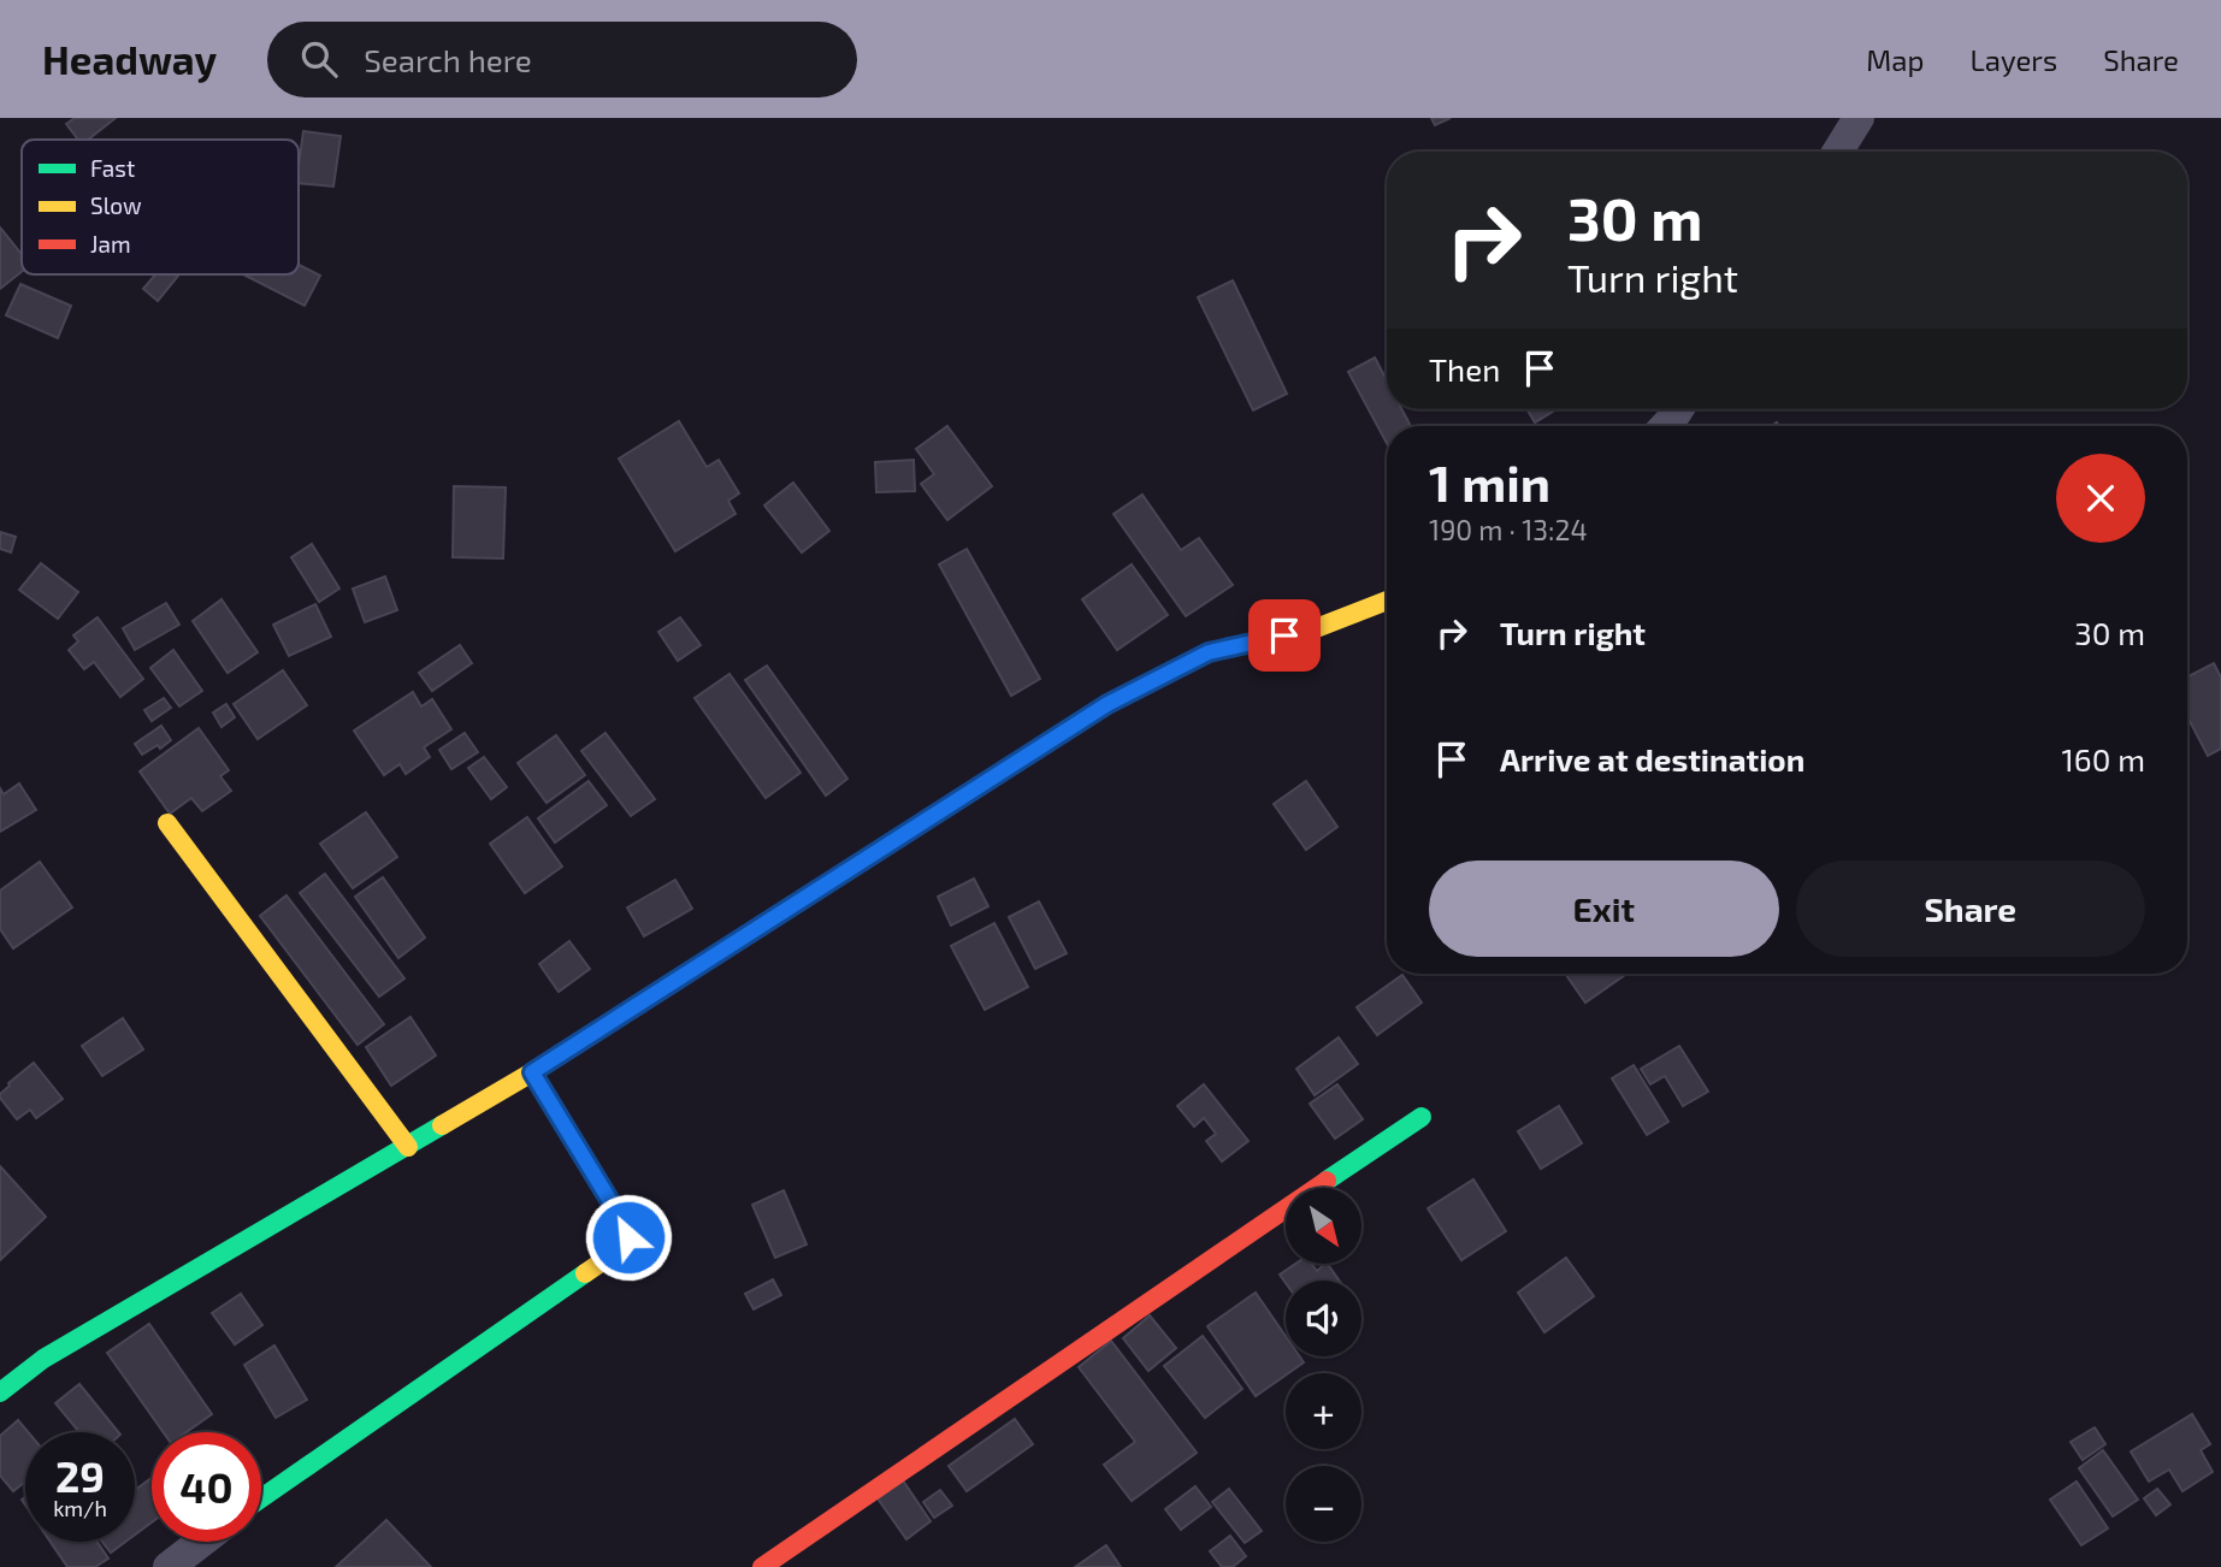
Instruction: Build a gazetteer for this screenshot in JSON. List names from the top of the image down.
{
  "legend": ["Fast", "Slow", "Jam"],
  "north": "bottom right",
  "page": {
    "header": "Headway",
    "search": "Search here",
    "nav": ["Map", "Layers", "Share"],
    "turn": ["30 m", "Turn right"],
    "then": "Then",
    "heading": ["1 min", "190 m · 13:24"],
    "list": [
      {
        "name": "Turn right",
        "value": "30 m"
      },
      {
        "name": "Arrive at destination",
        "value": "160 m"
      }
    ],
    "buttons": ["Exit", "Share"],
    "map_buttons": ["+", "−"],
    "speed": "29 km/h",
    "limit": "40"
  }
}
